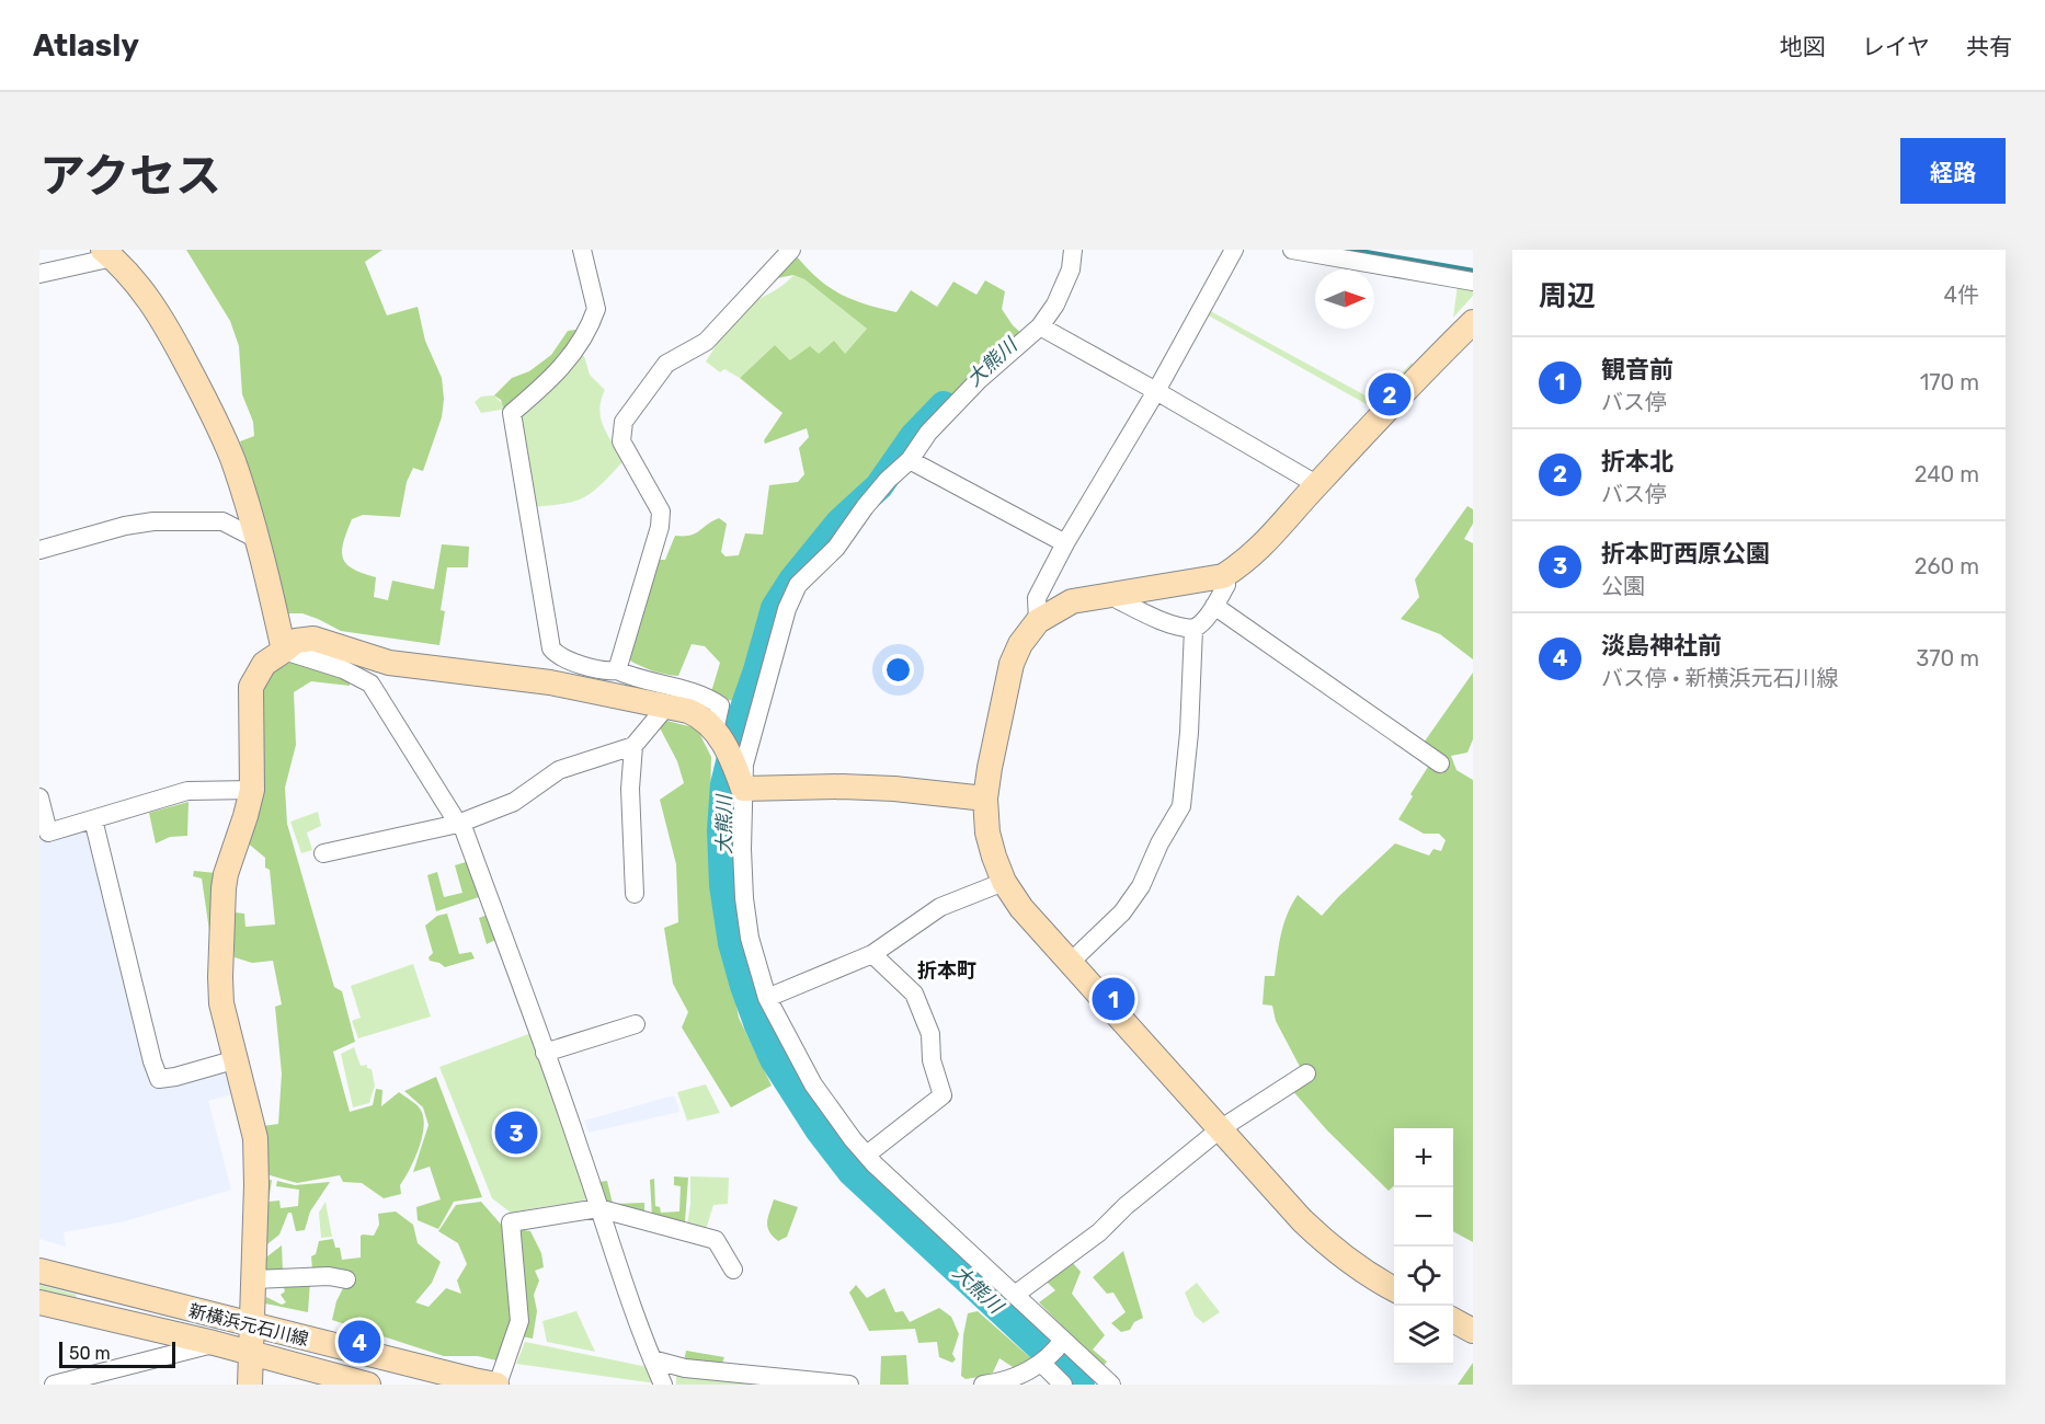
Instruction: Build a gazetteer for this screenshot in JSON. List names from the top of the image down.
{
  "streets": {
    "street": ["新横浜元石川線"]
  },
  "districts": ["折本町"],
  "water": ["大熊川"],
  "scale_bar": "50 m",
  "north": "right",
  "page": {
    "header": "Atlasly",
    "nav": ["地図", "レイヤ", "共有"],
    "title": "アクセス",
    "buttons": "経路",
    "heading": ["周辺", "4件"],
    "list": [
      {
        "mark": "1",
        "name": "観音前",
        "note": "バス停",
        "value": "170 m"
      },
      {
        "mark": "2",
        "name": "折本北",
        "note": "バス停",
        "value": "240 m"
      },
      {
        "mark": "3",
        "name": "折本町西原公園",
        "note": "公園",
        "value": "260 m"
      },
      {
        "mark": "4",
        "name": "淡島神社前",
        "note": "バス停 · 新横浜元石川線",
        "value": "370 m"
      }
    ],
    "pins": [
      "2",
      "1",
      "3",
      "4"
    ],
    "map_buttons": ["+", "−"],
    "scale": "50 m"
  }
}
